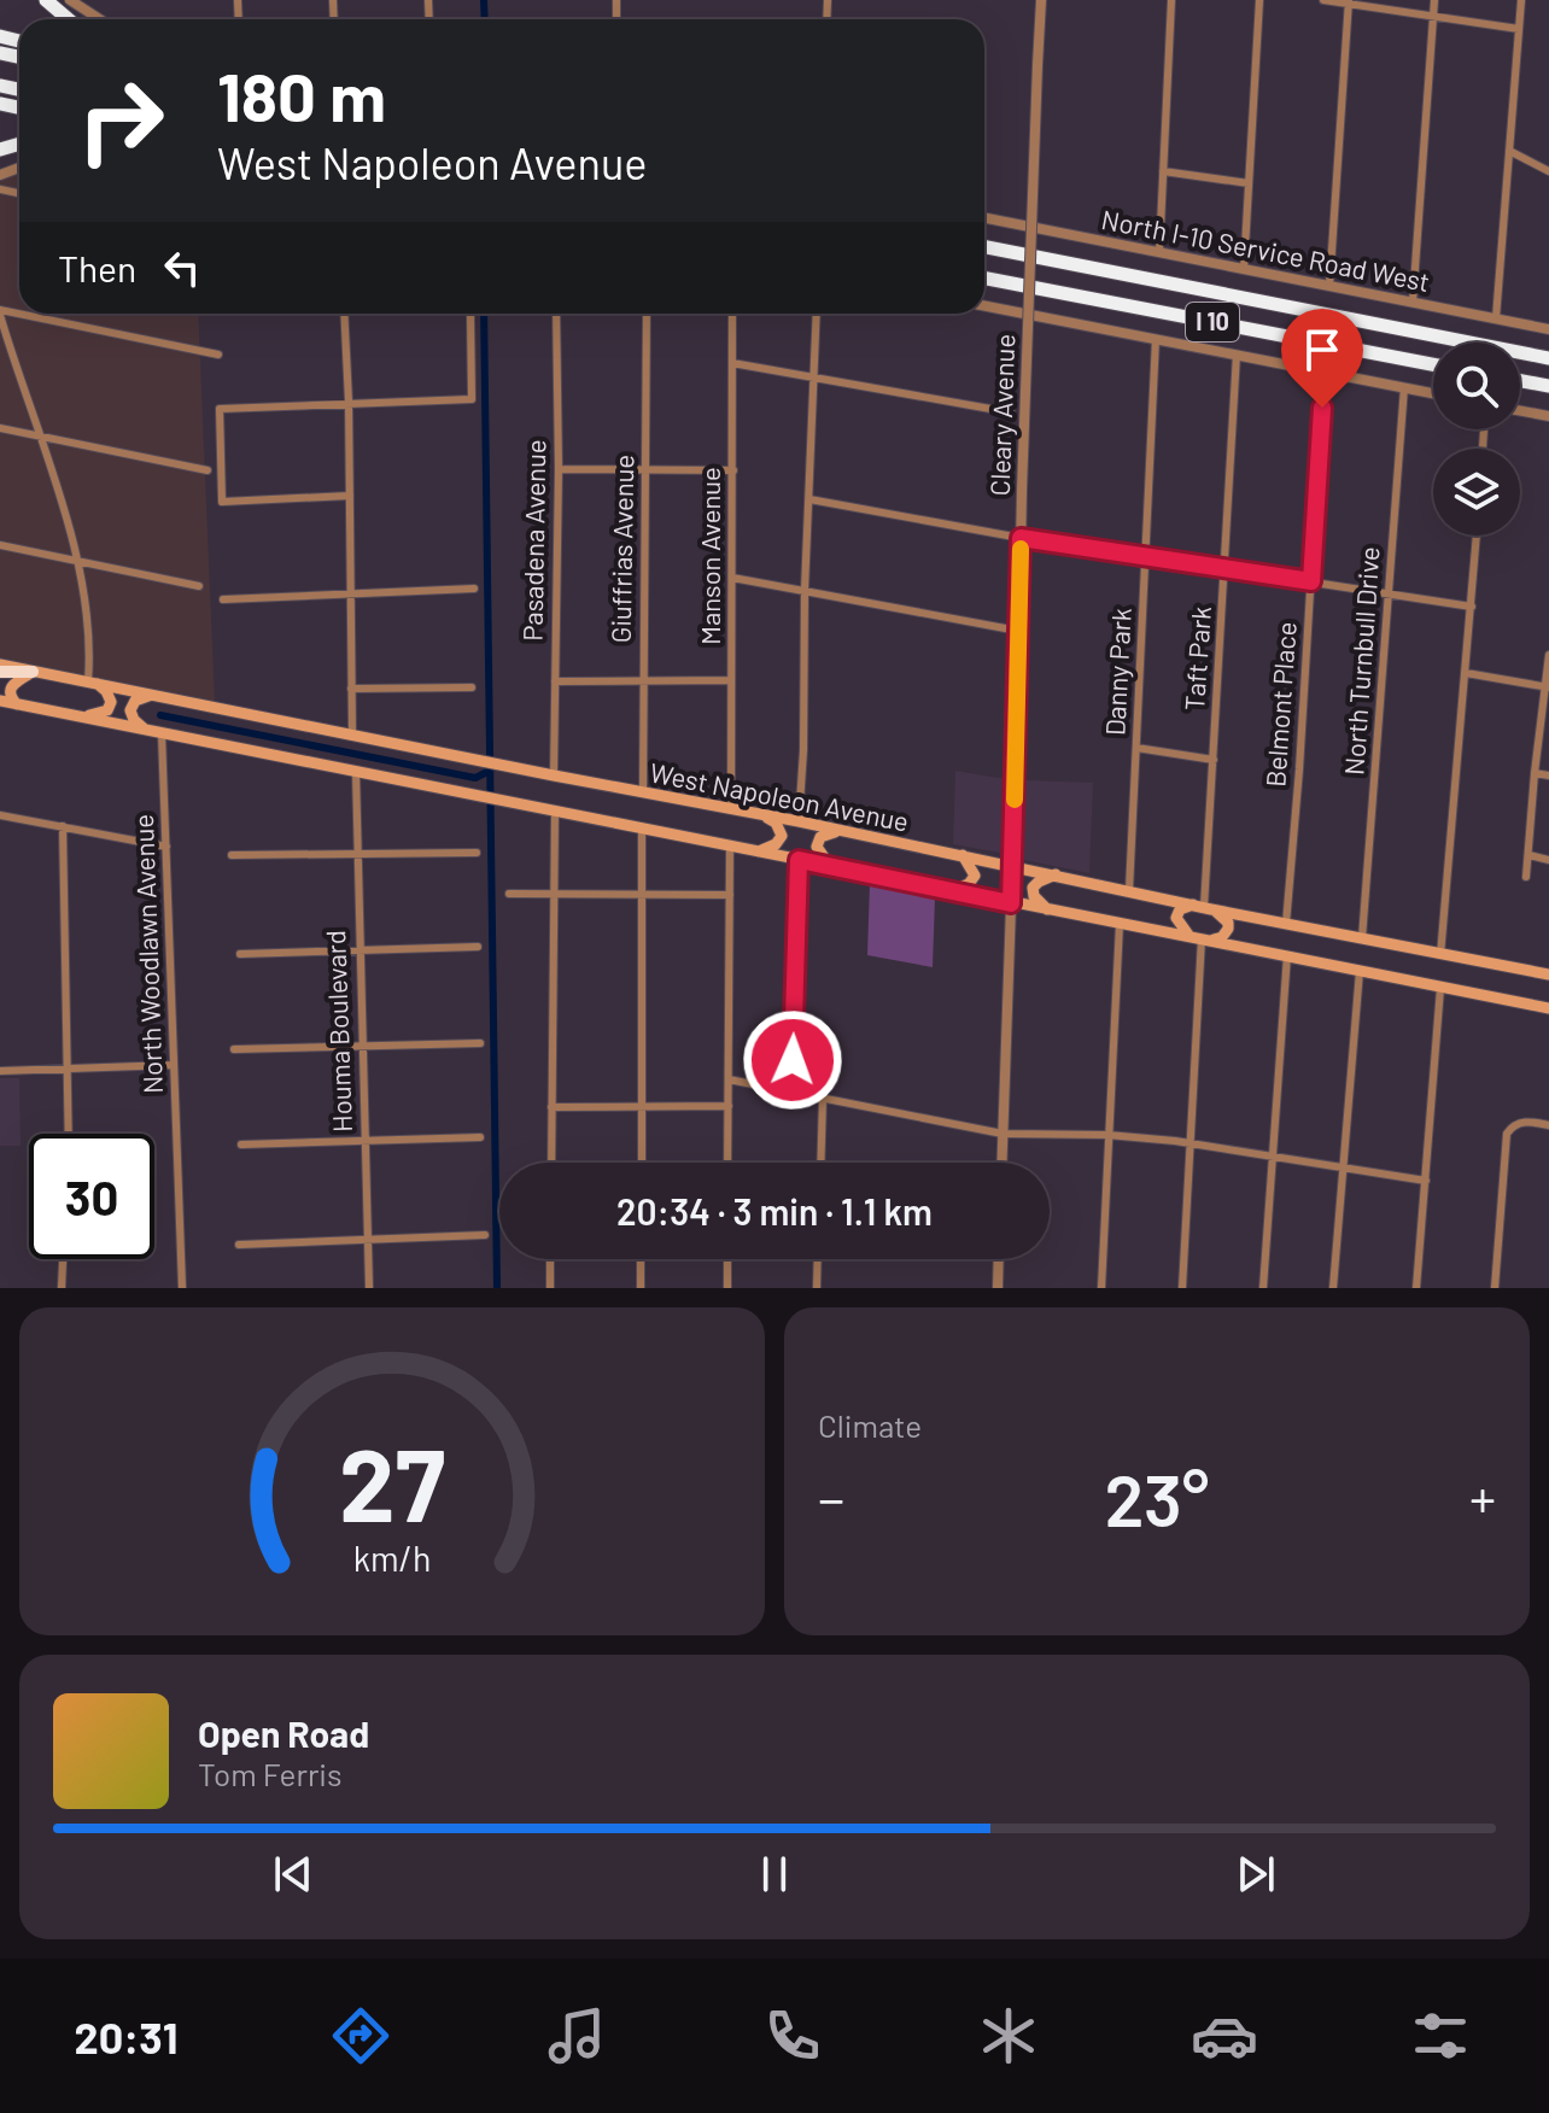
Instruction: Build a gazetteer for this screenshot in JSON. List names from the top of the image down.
{
  "streets": {
    "highway": ["I 10"],
    "main road": ["West Napoleon Avenue"],
    "street": [
      "North I-10 Service Road West",
      "Cleary Avenue",
      "Pasadena Avenue",
      "Giuffrias Avenue",
      "Manson Avenue",
      "Taft Park",
      "North Turnbull Drive",
      "Danny Park",
      "Belmont Place",
      "North Woodlawn Avenue",
      "Houma Boulevard"
    ]
  },
  "crossings": [
    ["Cleary Avenue", "West Napoleon Avenue"],
    ["Pasadena Avenue", "West Napoleon Avenue"],
    ["Giuffrias Avenue", "West Napoleon Avenue"],
    ["Manson Avenue", "West Napoleon Avenue"],
    ["Taft Park", "West Napoleon Avenue"],
    ["North Turnbull Drive", "West Napoleon Avenue"],
    ["Danny Park", "West Napoleon Avenue"],
    ["Belmont Place", "West Napoleon Avenue"]
  ],
  "page": {
    "turn": ["180 m", "West Napoleon Avenue"],
    "then": "Then",
    "limit": "30",
    "trip": "20:34 · 3 min · 1.1 km",
    "tile": "Climate",
    "heat": ["−", "23°", "+"],
    "song": ["Open Road", "Tom Ferris"],
    "tabs": "20:31",
    "gauge": ["27", "km/h"]
  }
}
